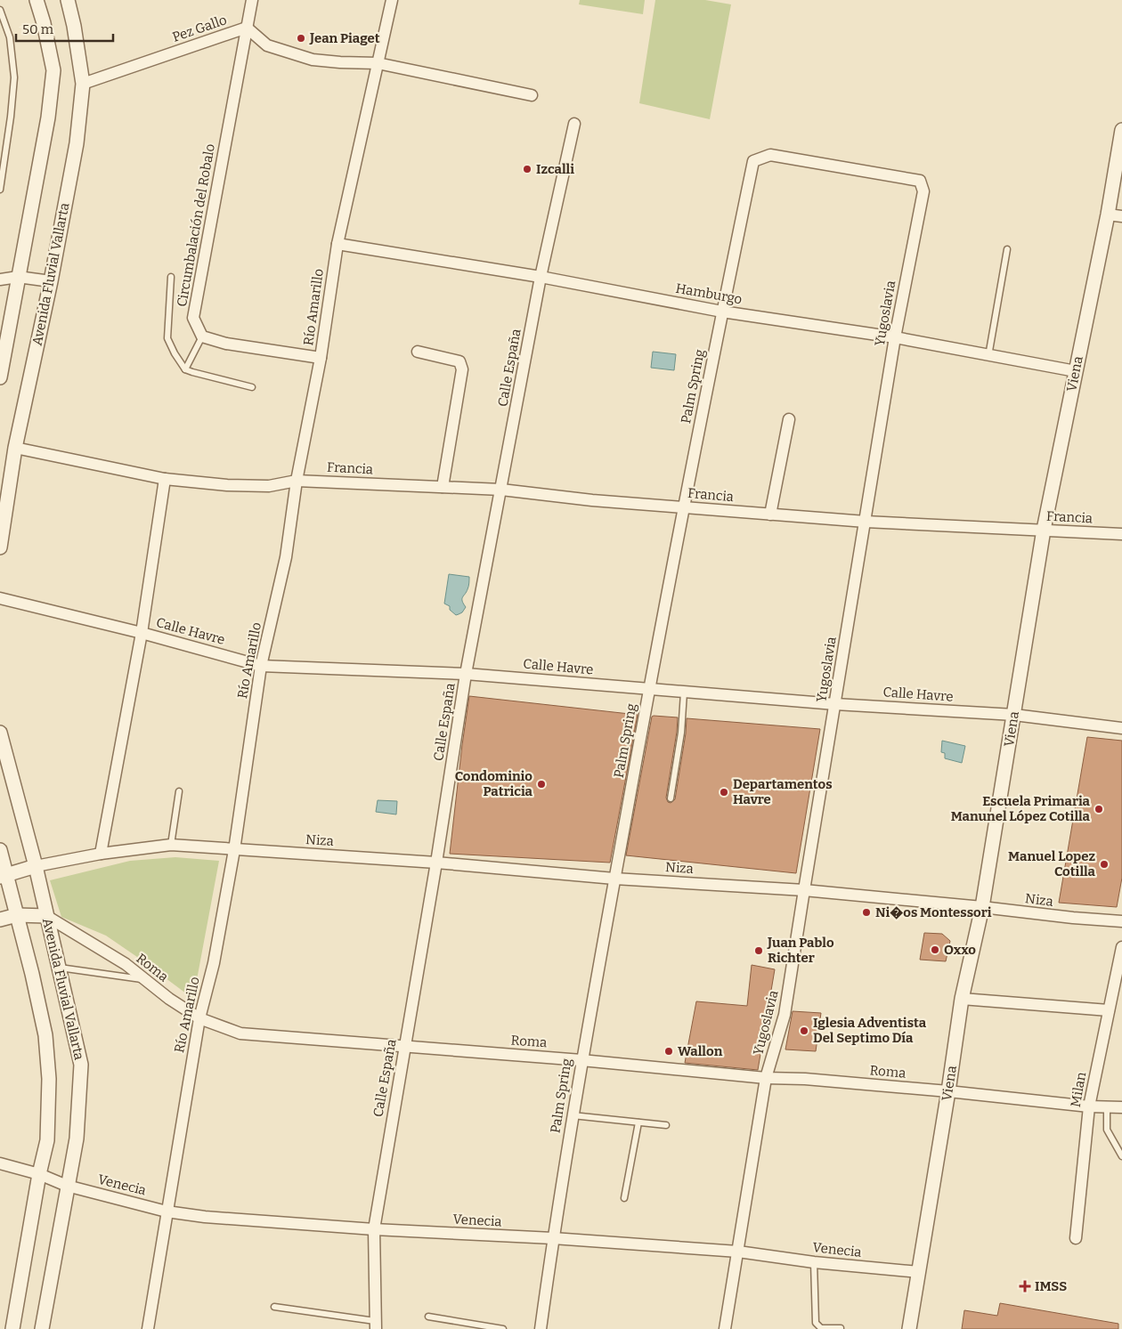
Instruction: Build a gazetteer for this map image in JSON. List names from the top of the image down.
{
  "streets": {
    "street": [
      "Pez Gallo",
      "Circumbalación del Robalo",
      "Avenida Fluvial Vallarta",
      "Hamburgo",
      "Río Amarillo",
      "Yugoslavia",
      "Calle España",
      "Viena",
      "Palm Spring",
      "Francia",
      "Calle Havre",
      "Niza",
      "Roma",
      "Milan",
      "Venecia"
    ]
  },
  "crossings": [
    ["Pez Gallo", "Circumbalación del Robalo"],
    ["Pez Gallo", "Avenida Fluvial Vallarta"],
    ["Pez Gallo", "Río Amarillo"],
    ["Avenida Fluvial Vallarta", "Francia"],
    ["Avenida Fluvial Vallarta", "Niza"],
    ["Avenida Fluvial Vallarta", "Roma"],
    ["Avenida Fluvial Vallarta", "Venecia"],
    ["Hamburgo", "Río Amarillo"],
    ["Hamburgo", "Yugoslavia"],
    ["Hamburgo", "Calle España"],
    ["Hamburgo", "Viena"],
    ["Hamburgo", "Palm Spring"],
    ["Río Amarillo", "Francia"],
    ["Río Amarillo", "Calle Havre"],
    ["Río Amarillo", "Niza"],
    ["Río Amarillo", "Roma"],
    ["Río Amarillo", "Venecia"],
    ["Yugoslavia", "Palm Spring"],
    ["Yugoslavia", "Francia"],
    ["Yugoslavia", "Calle Havre"],
    ["Yugoslavia", "Niza"],
    ["Yugoslavia", "Roma"],
    ["Yugoslavia", "Venecia"],
    ["Calle España", "Francia"],
    ["Calle España", "Calle Havre"],
    ["Calle España", "Niza"],
    ["Calle España", "Roma"],
    ["Calle España", "Venecia"],
    ["Viena", "Francia"],
    ["Viena", "Calle Havre"],
    ["Viena", "Niza"],
    ["Viena", "Roma"],
    ["Viena", "Venecia"],
    ["Palm Spring", "Francia"],
    ["Palm Spring", "Calle Havre"],
    ["Palm Spring", "Niza"],
    ["Palm Spring", "Roma"],
    ["Palm Spring", "Venecia"],
    ["Roma", "Milan"]
  ],
  "places": {
    "other": [
      "Jean Piaget",
      "Izcalli",
      "Condominio Patricia",
      "Departamentos Havre",
      "Escuela Primaria Manunel López Cotilla",
      "Manuel Lopez Cotilla",
      "Ni�os Montessori",
      "Oxxo",
      "Juan Pablo Richter",
      "Iglesia Adventista Del Septimo Día",
      "Wallon"
    ],
    "health": ["IMSS"]
  },
  "scale_bar": "50 m"
}
